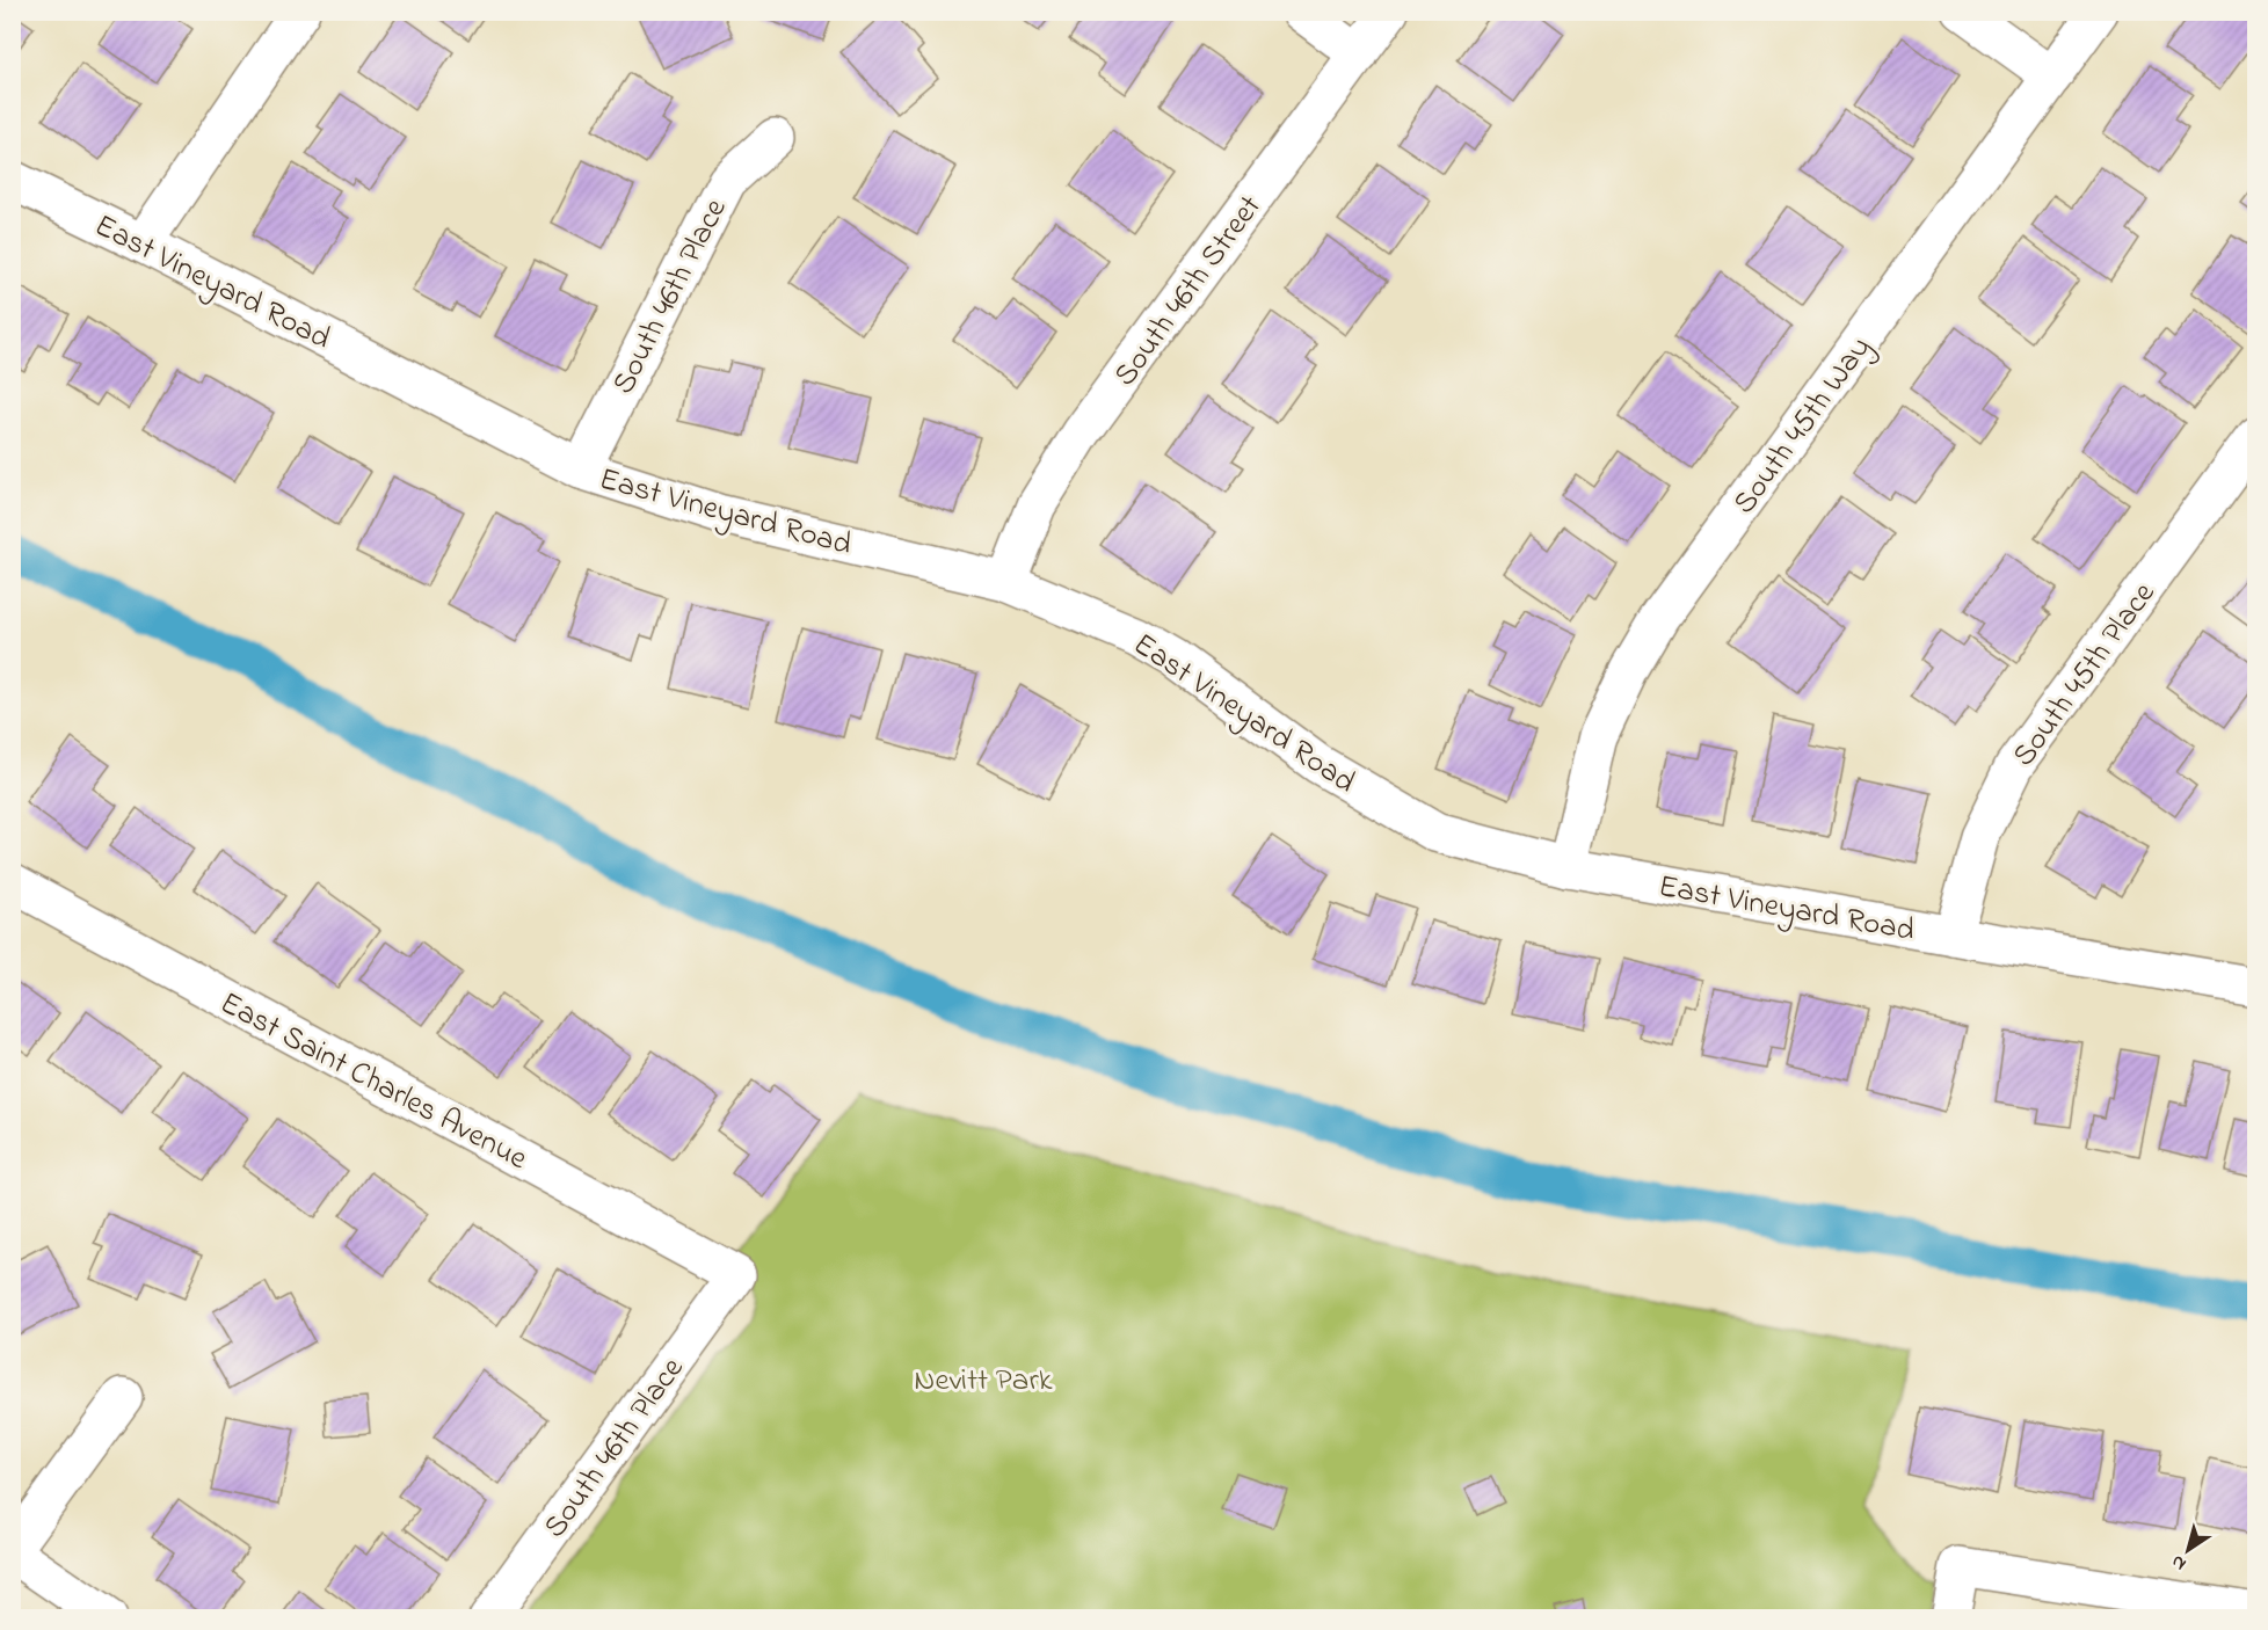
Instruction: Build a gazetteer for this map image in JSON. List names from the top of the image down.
{
  "streets": {
    "street": [
      "East Vineyard Road",
      "South 46th Street",
      "South 46th Place",
      "South 45th Way",
      "South 45th Place",
      "East Saint Charles Avenue"
    ]
  },
  "crossings": [
    ["East Vineyard Road", "South 46th Street"],
    ["East Vineyard Road", "South 46th Place"],
    ["East Vineyard Road", "South 45th Way"],
    ["East Vineyard Road", "South 45th Place"],
    ["South 46th Place", "East Saint Charles Avenue"]
  ],
  "parks": ["Nevitt Park"],
  "north": "bottom left"
}
